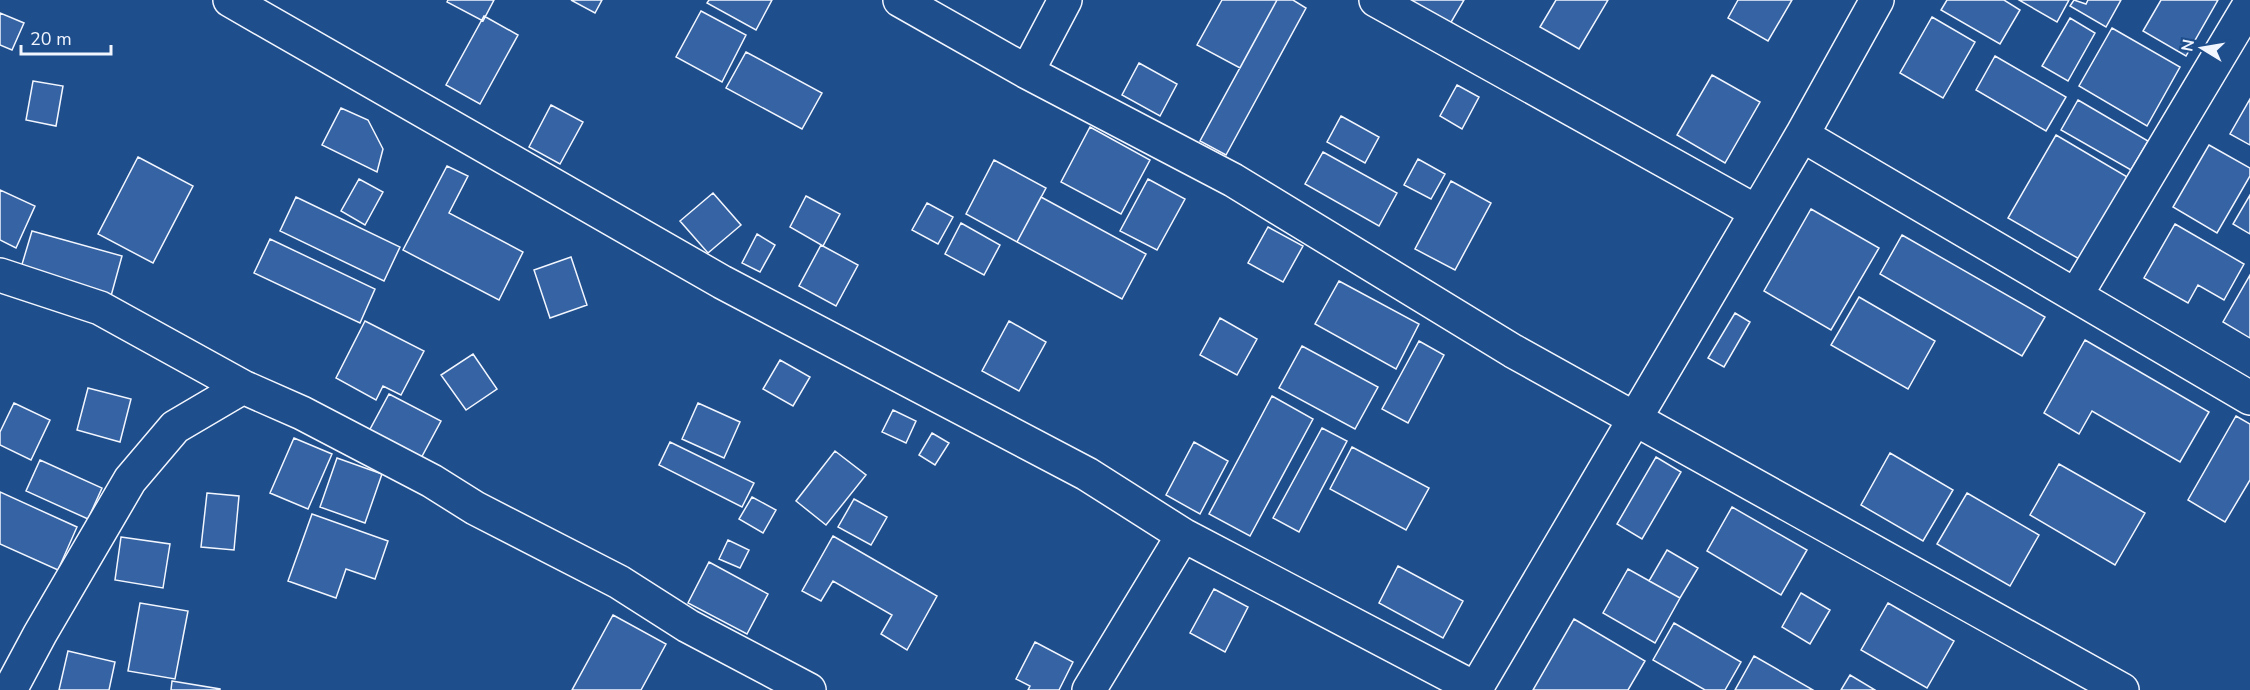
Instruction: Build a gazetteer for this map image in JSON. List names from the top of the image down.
{
  "scale_bar": "20 m",
  "north": "left"
}
